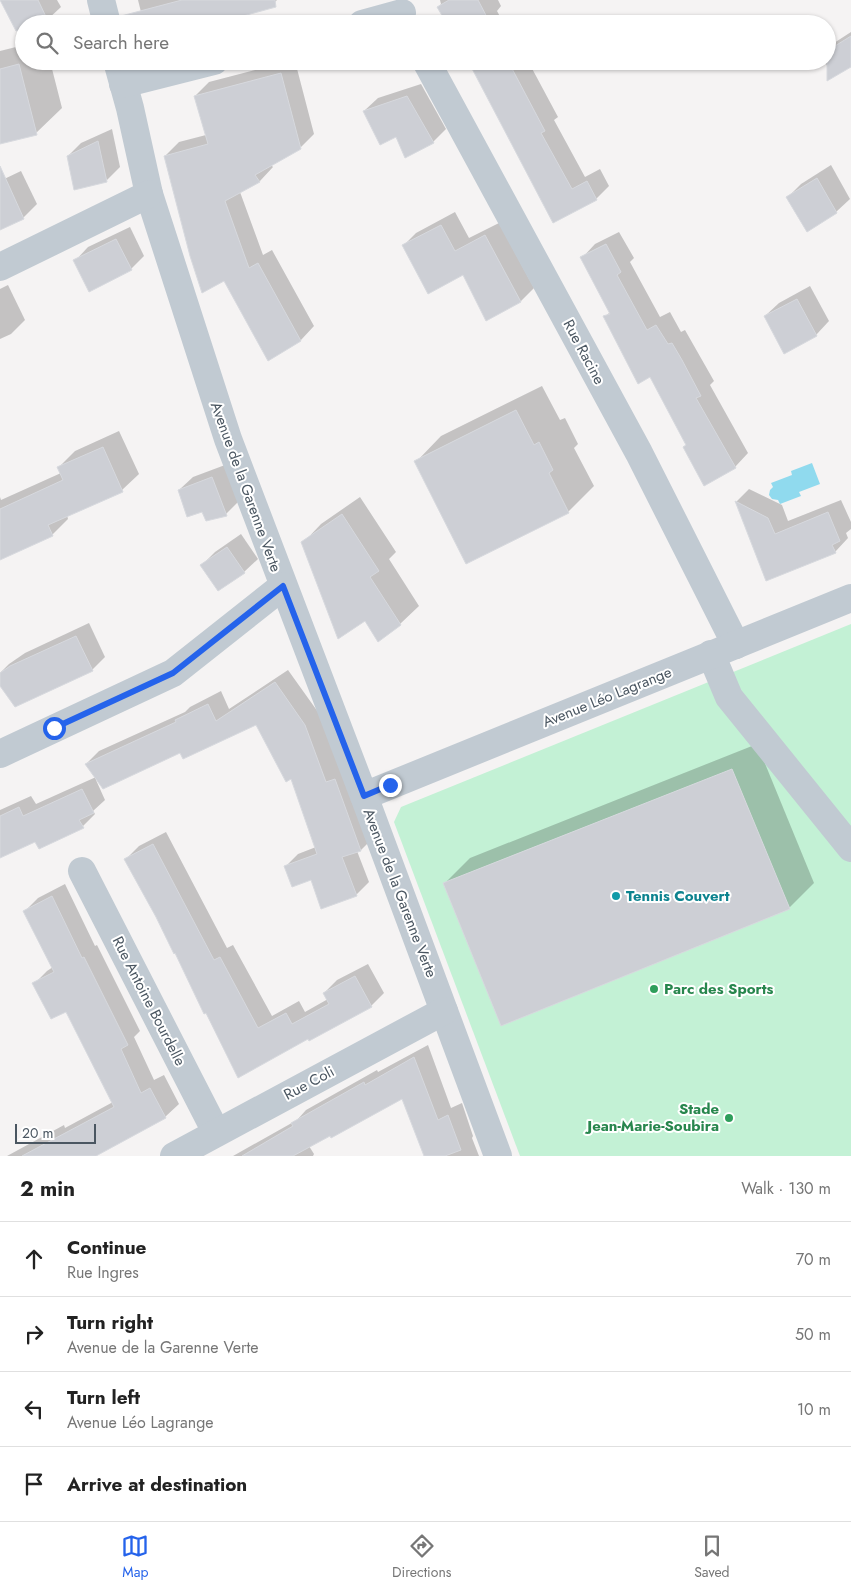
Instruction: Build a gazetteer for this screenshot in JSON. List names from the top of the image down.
{
  "streets": {
    "street": [
      "Rue Racine",
      "Avenue de la Garenne Verte",
      "Avenue Léo Lagrange",
      "Rue Antoine Bourdelle",
      "Rue Coli"
    ]
  },
  "crossings": [
    ["Rue Racine", "Avenue Léo Lagrange"],
    ["Avenue de la Garenne Verte", "Avenue Léo Lagrange"],
    ["Avenue de la Garenne Verte", "Rue Coli"],
    ["Rue Antoine Bourdelle", "Rue Coli"]
  ],
  "places": ["Tennis Couvert", "Parc des Sports", "Stade Jean-Marie-Soubira"],
  "scale_bar": "20 m",
  "page": {
    "search": "Search here",
    "scale": "20 m",
    "heading": ["2 min", "Walk · 130 m"],
    "list": [
      ["Continue", "Rue Ingres", "70 m"],
      ["Turn right", "Avenue de la Garenne Verte", "50 m"],
      ["Turn left", "Avenue Léo Lagrange", "10 m"],
      "Arrive at destination"
    ],
    "nav": ["Map", "Directions", "Saved"]
  }
}
